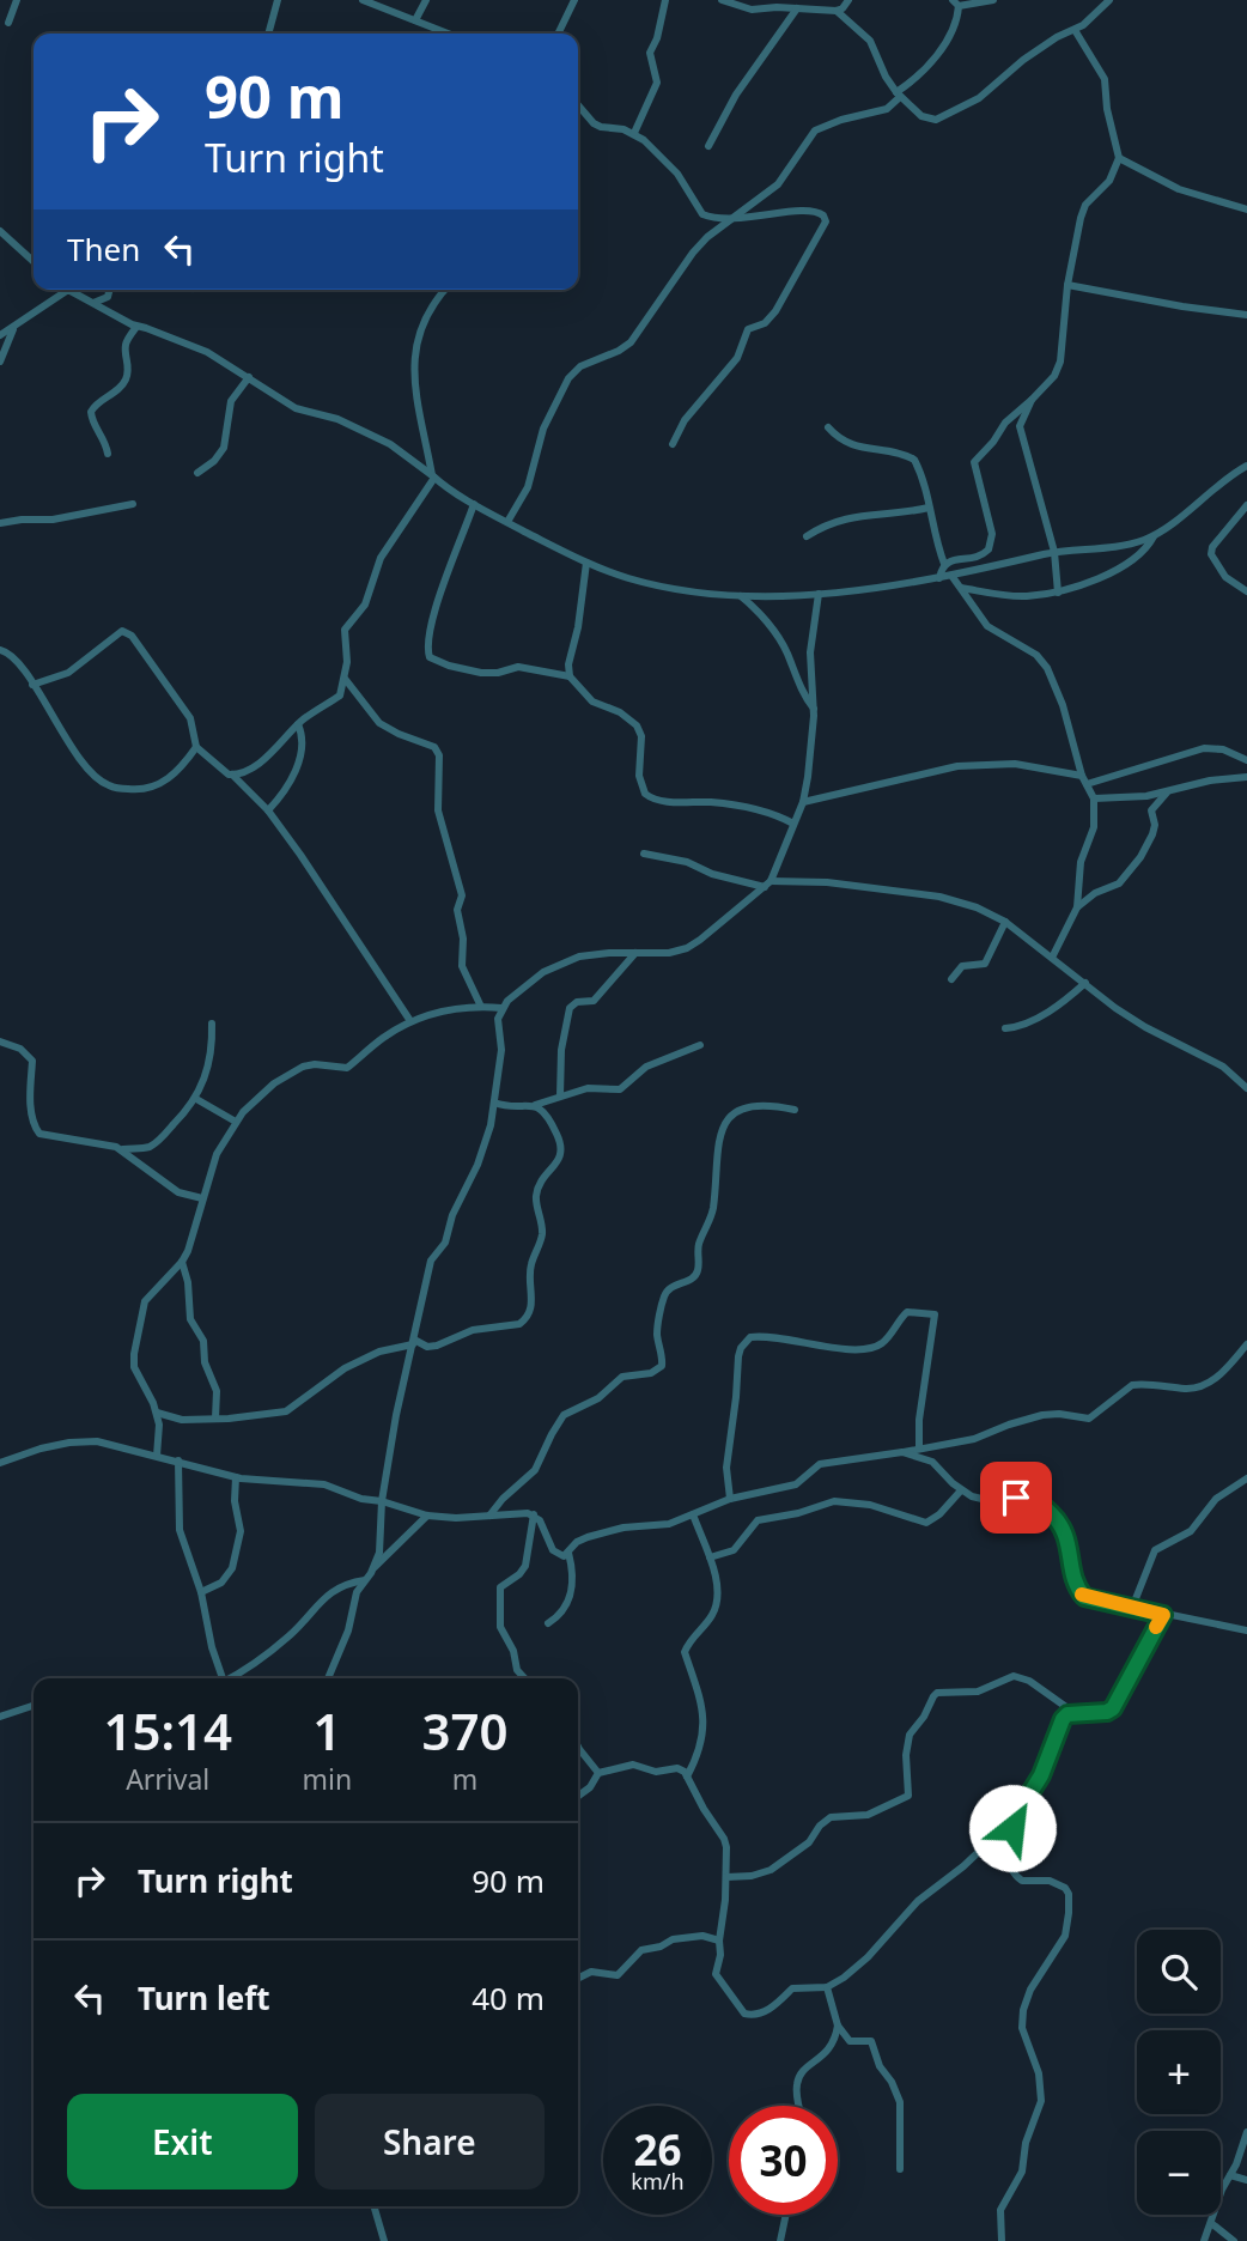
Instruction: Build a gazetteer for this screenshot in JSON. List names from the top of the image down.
{
  "page": {
    "turn": ["90 m", "Turn right"],
    "then": "Then",
    "eta": [
      "15:14",
      "Arrival",
      "1",
      "min",
      "370",
      "m"
    ],
    "list": [
      {
        "name": "Turn right",
        "value": "90 m"
      },
      {
        "name": "Turn left",
        "value": "40 m"
      }
    ],
    "map_buttons": ["+", "−"],
    "buttons": ["Exit", "Share"],
    "speed": "26 km/h",
    "limit": "30"
  }
}
